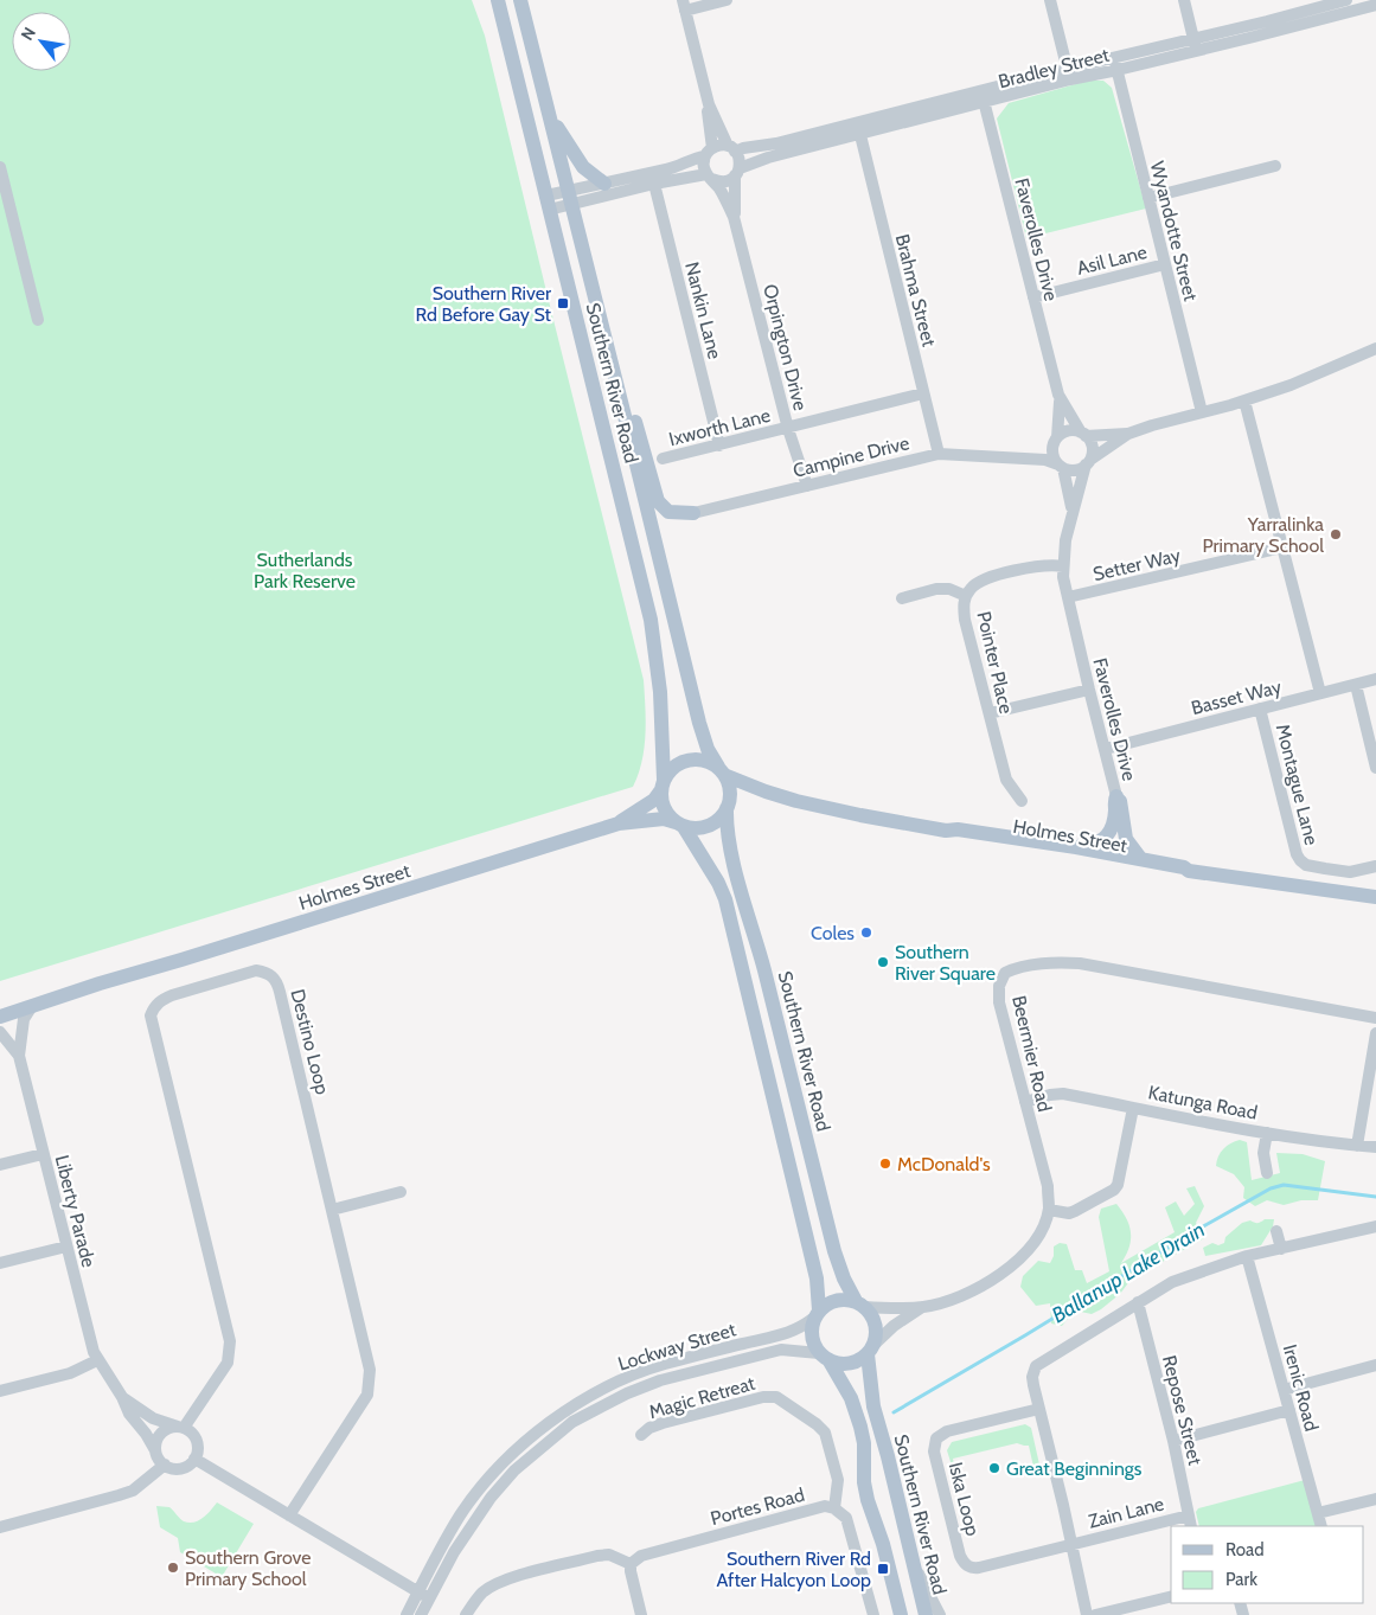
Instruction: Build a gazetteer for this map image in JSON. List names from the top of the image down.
{
  "streets": {
    "main road": ["Southern River Road", "Holmes Street"],
    "street": [
      "Bradley Street",
      "Wyandotte Street",
      "Faverolles Drive",
      "Asil Lane",
      "Brahma Street",
      "Nankin Lane",
      "Orpington Drive",
      "Ixworth Lane",
      "Campine Drive",
      "Setter Way",
      "Pointer Place",
      "Basset Way",
      "Montague Lane",
      "Destino Loop",
      "Beermier Road",
      "Katunga Road",
      "Liberty Parade",
      "Lockway Street",
      "Irenic Road",
      "Magic Retreat",
      "Repose Street",
      "Iska Loop",
      "Portes Road",
      "Zain Lane"
    ]
  },
  "crossings": [
    ["Bradley Street", "Wyandotte Street"],
    ["Bradley Street", "Faverolles Drive"],
    ["Bradley Street", "Brahma Street"],
    ["Bradley Street", "Orpington Drive"],
    ["Wyandotte Street", "Asil Lane"],
    ["Faverolles Drive", "Asil Lane"],
    ["Faverolles Drive", "Campine Drive"],
    ["Faverolles Drive", "Setter Way"],
    ["Faverolles Drive", "Pointer Place"],
    ["Faverolles Drive", "Basset Way"],
    ["Brahma Street", "Ixworth Lane"],
    ["Brahma Street", "Campine Drive"],
    ["Nankin Lane", "Ixworth Lane"],
    ["Orpington Drive", "Ixworth Lane"],
    ["Orpington Drive", "Campine Drive"],
    ["Southern River Road", "Holmes Street"],
    ["Southern River Road", "Beermier Road"],
    ["Southern River Road", "Lockway Street"],
    ["Basset Way", "Montague Lane"],
    ["Destino Loop", "Liberty Parade"],
    ["Beermier Road", "Katunga Road"],
    ["Beermier Road", "Lockway Street"],
    ["Magic Retreat", "Portes Road"],
    ["Repose Street", "Zain Lane"],
    ["Iska Loop", "Zain Lane"]
  ],
  "water": ["Ballanup Lake Drain"],
  "parks": ["Sutherlands Park Reserve"],
  "places": {
    "transit": ["Southern River Rd Before Gay St", "Southern River Rd After Halcyon Loop"],
    "other": [
      "Yarralinka Primary School",
      "Coles",
      "Southern River Square",
      "McDonald's",
      "Great Beginnings",
      "Southern Grove Primary School"
    ]
  },
  "legend": ["Road", "Park"],
  "north": "top left"
}
